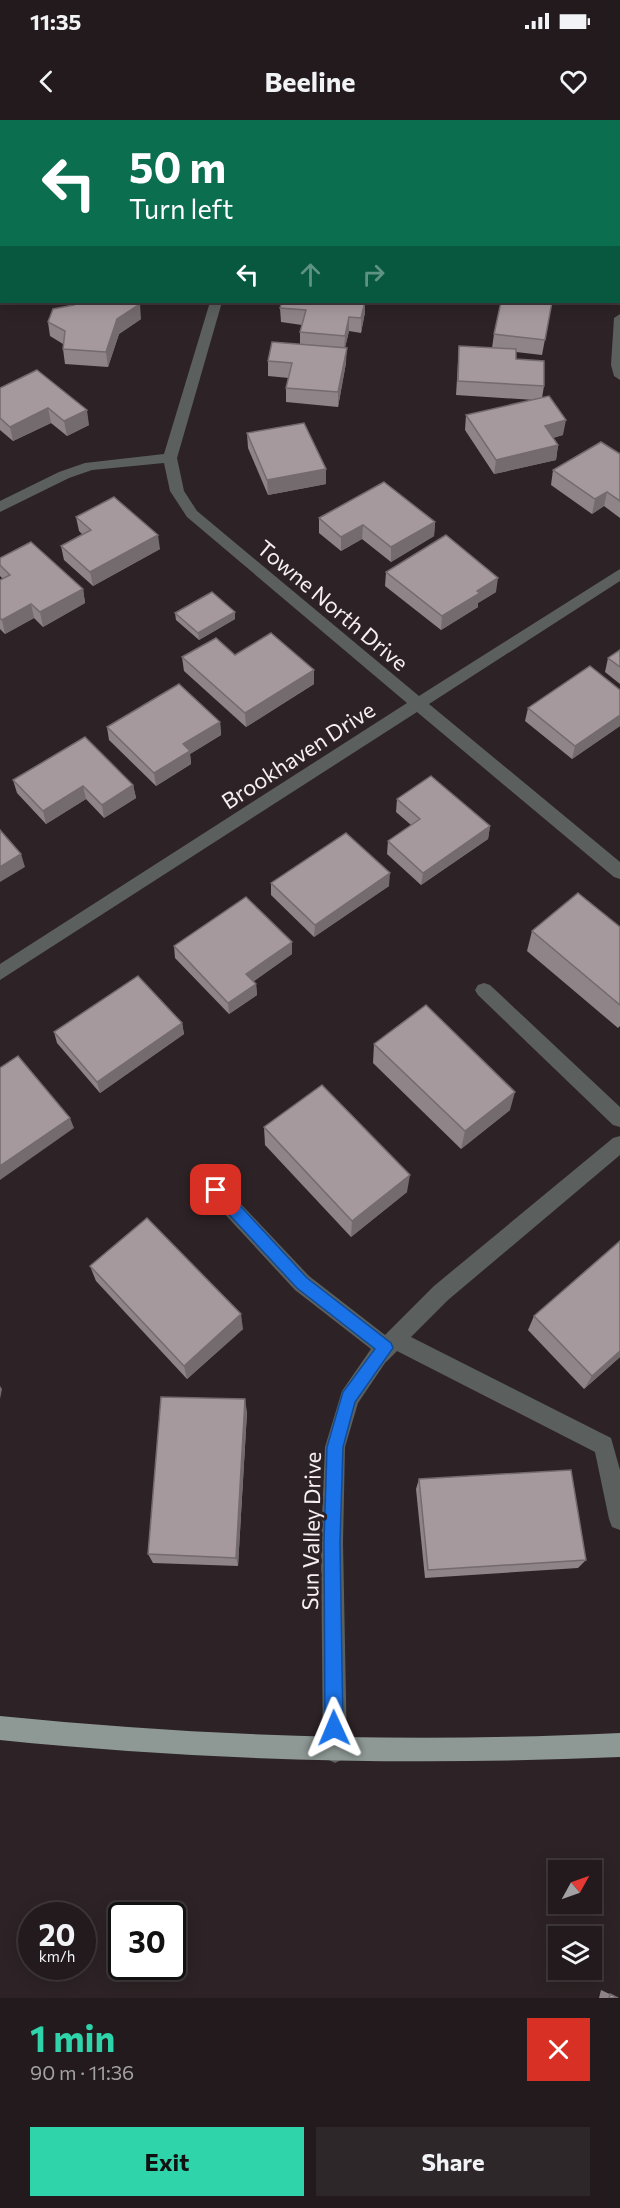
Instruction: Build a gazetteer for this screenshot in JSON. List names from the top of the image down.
{
  "streets": {
    "street": ["Towne North Drive", "Brookhaven Drive", "Sun Valley Drive"]
  },
  "crossings": [
    ["Towne North Drive", "Brookhaven Drive"]
  ],
  "north": "top right",
  "page": {
    "status": "11:35",
    "header": "Beeline",
    "turn": ["50 m", "Turn left"],
    "speed": "20 km/h",
    "limit": "30",
    "heading": ["1 min", "90 m · 11:36"],
    "buttons": ["Exit", "Share"]
  }
}
